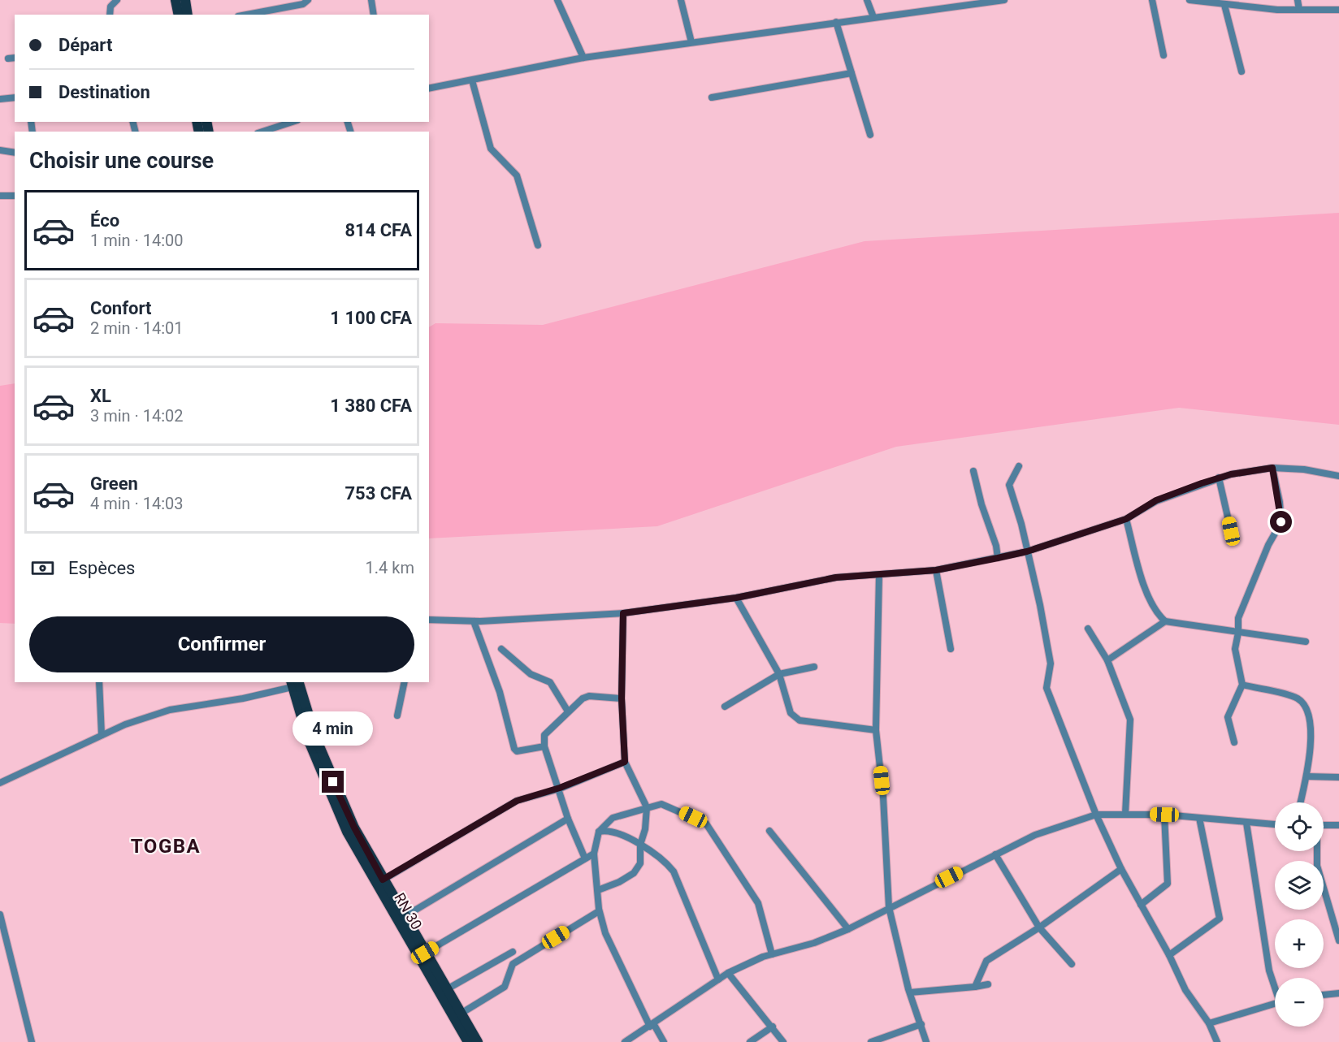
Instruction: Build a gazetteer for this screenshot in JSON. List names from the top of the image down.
{
  "streets": {
    "main road": ["RN 30"]
  },
  "districts": ["TOGBA"],
  "page": {
    "banner": ["Départ", "Destination"],
    "heading": "Choisir une course",
    "list": [
      {
        "name": "Éco",
        "note": "1 min · 14:00",
        "value": "814 CFA"
      },
      {
        "name": "Confort",
        "note": "2 min · 14:01",
        "value": "1 100 CFA"
      },
      {
        "name": "XL",
        "note": "3 min · 14:02",
        "value": "1 380 CFA"
      },
      {
        "name": "Green",
        "note": "4 min · 14:03",
        "value": "753 CFA"
      }
    ],
    "pay": ["Espèces", "1.4 km"],
    "buttons": "Confirmer",
    "bubble": "4 min",
    "map_buttons": ["+", "−"]
  }
}
